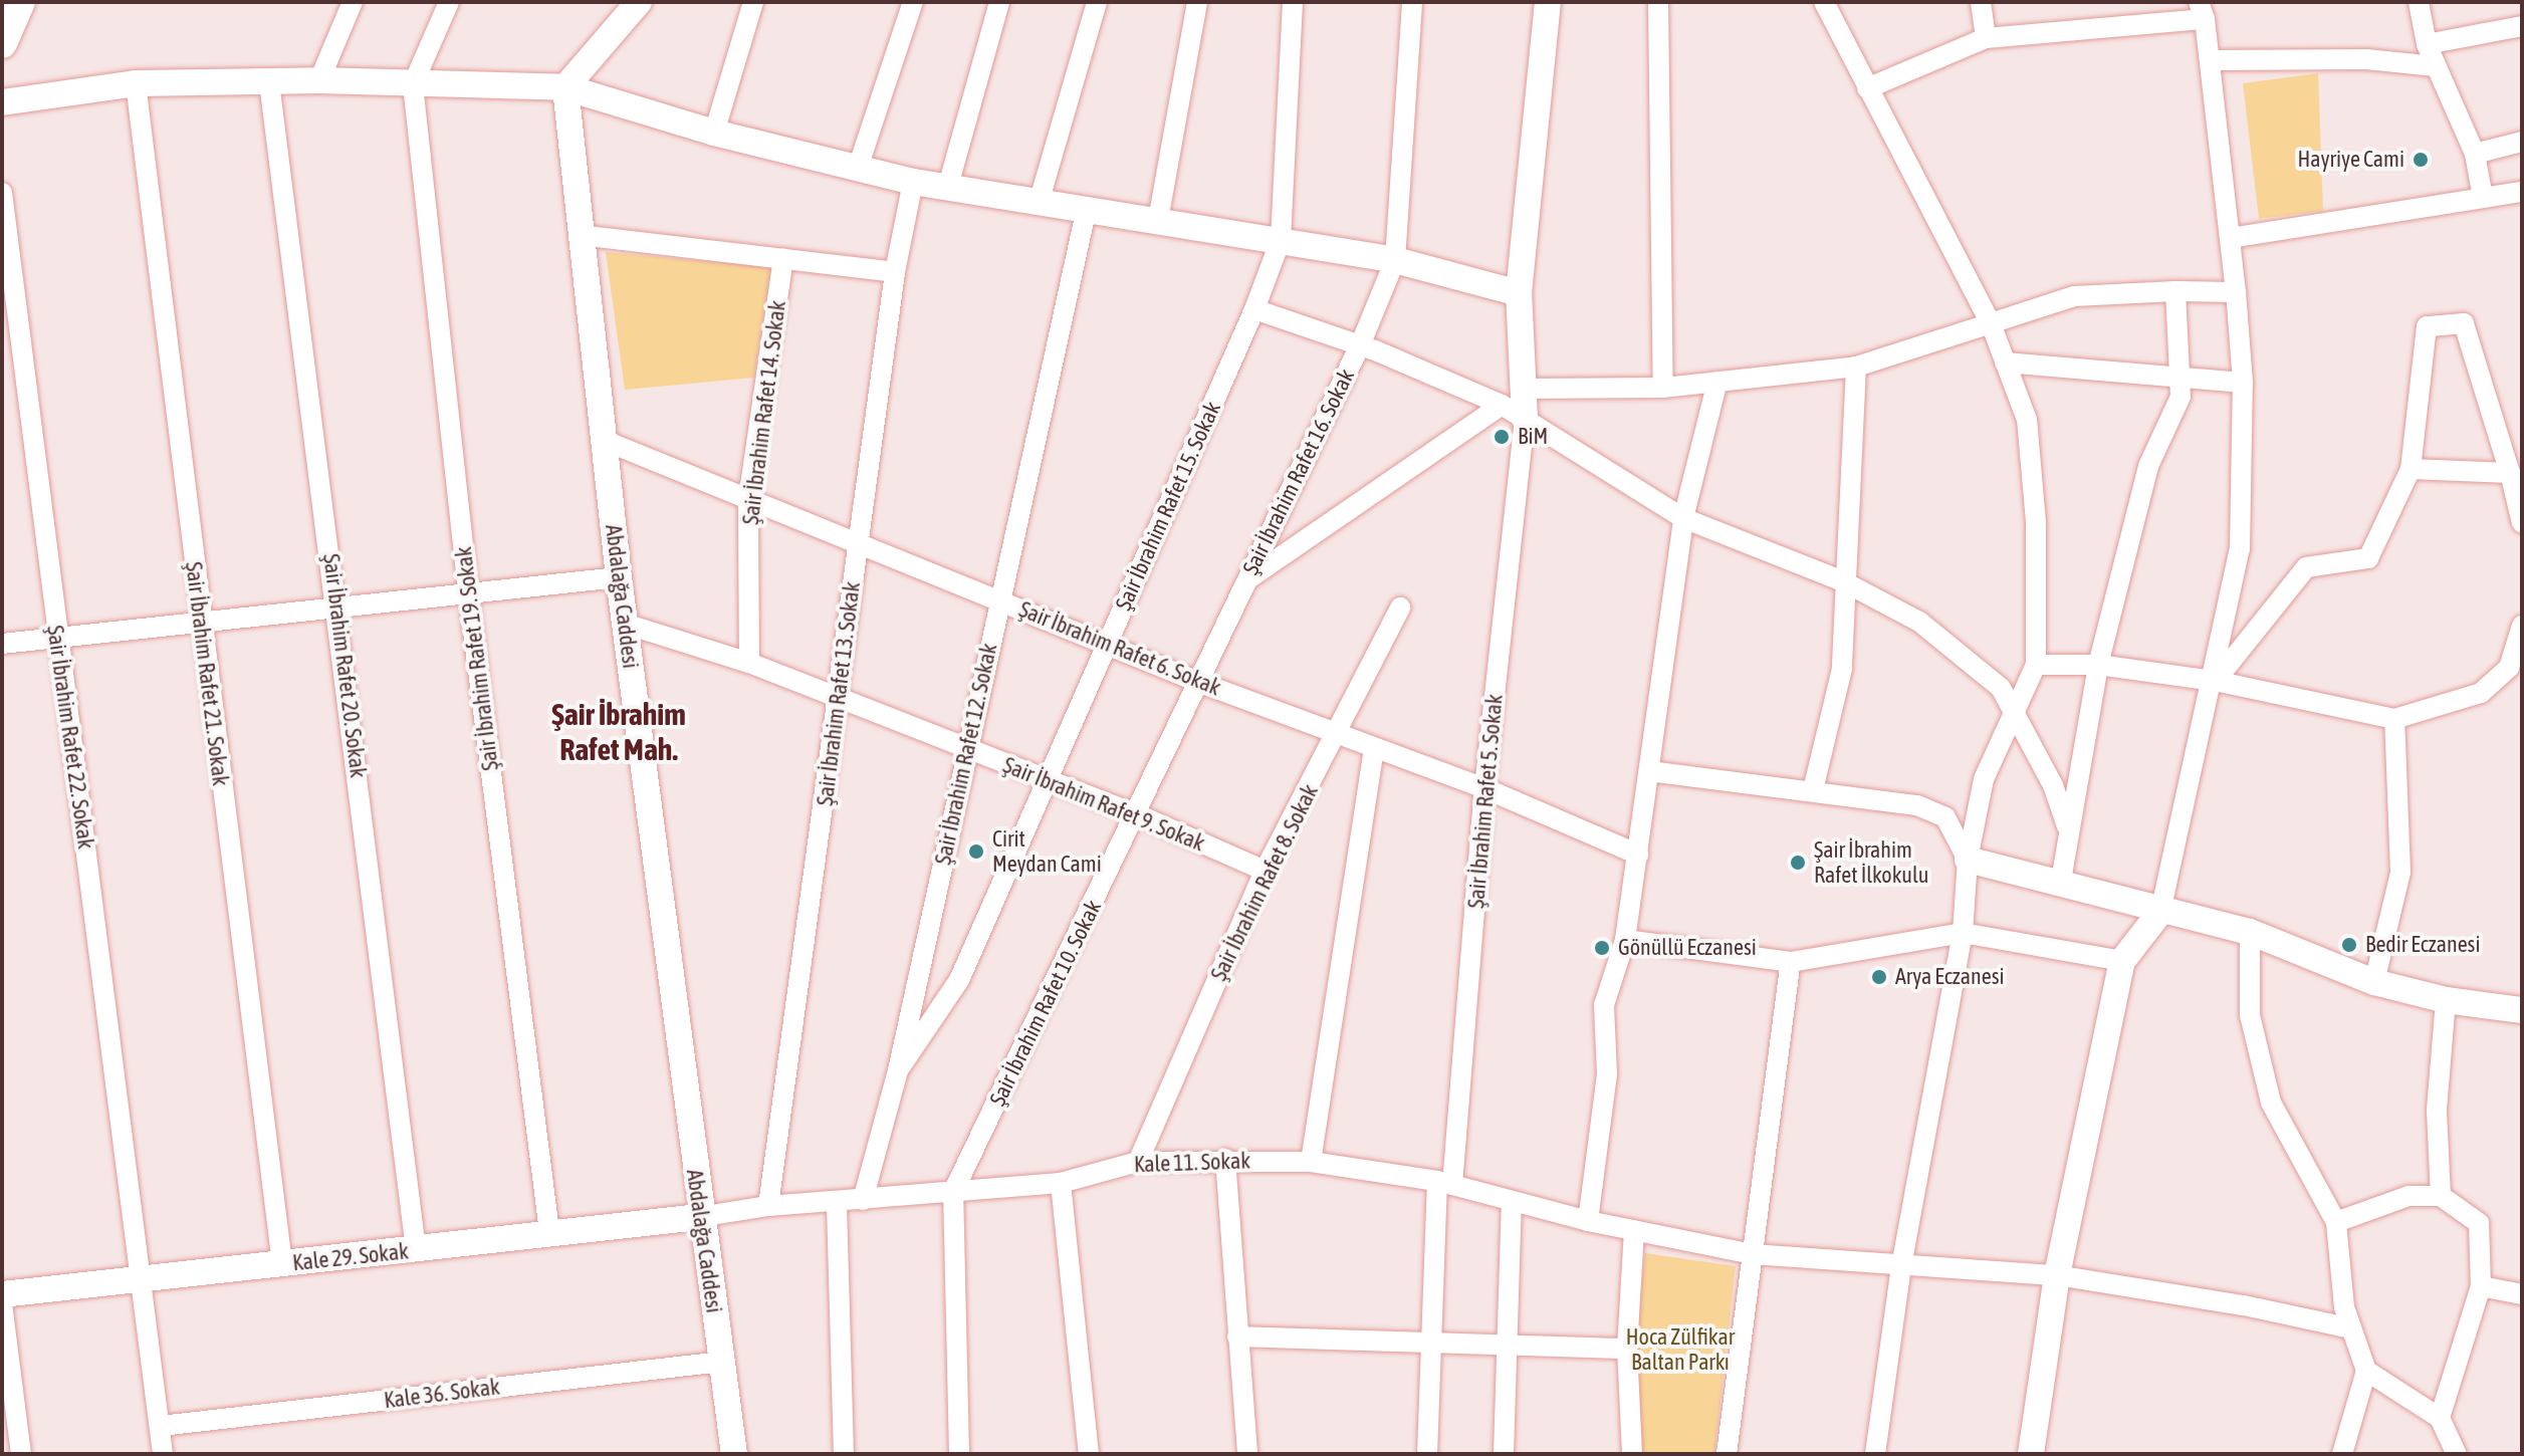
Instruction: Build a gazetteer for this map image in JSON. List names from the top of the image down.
{
  "streets": {
    "street": [
      "Şair İbrahim Rafet 14. Sokak",
      "Şair İbrahim Rafet 16. Sokak",
      "Şair İbrahim Rafet 15. Sokak",
      "Abdalağa Caddesi",
      "Şair İbrahim Rafet 6. Sokak",
      "Şair İbrahim Rafet 19. Sokak",
      "Şair İbrahim Rafet 20. Sokak",
      "Şair İbrahim Rafet 21. Sokak",
      "Şair İbrahim Rafet 13. Sokak",
      "Şair İbrahim Rafet 22. Sokak",
      "Şair İbrahim Rafet 12. Sokak",
      "Şair İbrahim Rafet 5. Sokak",
      "Şair İbrahim Rafet 9. Sokak",
      "Şair İbrahim Rafet 8. Sokak",
      "Şair İbrahim Rafet 10. Sokak",
      "Kale 11. Sokak",
      "Kale 29. Sokak",
      "Kale 36. Sokak"
    ]
  },
  "crossings": [
    ["Şair İbrahim Rafet 14. Sokak", "Şair İbrahim Rafet 6. Sokak"],
    ["Şair İbrahim Rafet 14. Sokak", "Şair İbrahim Rafet 9. Sokak"],
    ["Şair İbrahim Rafet 16. Sokak", "Şair İbrahim Rafet 6. Sokak"],
    ["Şair İbrahim Rafet 16. Sokak", "Şair İbrahim Rafet 10. Sokak"],
    ["Şair İbrahim Rafet 15. Sokak", "Şair İbrahim Rafet 6. Sokak"],
    ["Şair İbrahim Rafet 15. Sokak", "Şair İbrahim Rafet 12. Sokak"],
    ["Şair İbrahim Rafet 15. Sokak", "Şair İbrahim Rafet 9. Sokak"],
    ["Abdalağa Caddesi", "Şair İbrahim Rafet 6. Sokak"],
    ["Abdalağa Caddesi", "Şair İbrahim Rafet 9. Sokak"],
    ["Abdalağa Caddesi", "Kale 11. Sokak"],
    ["Abdalağa Caddesi", "Kale 29. Sokak"],
    ["Abdalağa Caddesi", "Kale 36. Sokak"],
    ["Şair İbrahim Rafet 6. Sokak", "Şair İbrahim Rafet 13. Sokak"],
    ["Şair İbrahim Rafet 6. Sokak", "Şair İbrahim Rafet 12. Sokak"],
    ["Şair İbrahim Rafet 6. Sokak", "Şair İbrahim Rafet 5. Sokak"],
    ["Şair İbrahim Rafet 6. Sokak", "Şair İbrahim Rafet 8. Sokak"],
    ["Şair İbrahim Rafet 6. Sokak", "Şair İbrahim Rafet 10. Sokak"],
    ["Şair İbrahim Rafet 19. Sokak", "Kale 29. Sokak"],
    ["Şair İbrahim Rafet 20. Sokak", "Kale 29. Sokak"],
    ["Şair İbrahim Rafet 21. Sokak", "Kale 29. Sokak"],
    ["Şair İbrahim Rafet 13. Sokak", "Şair İbrahim Rafet 9. Sokak"],
    ["Şair İbrahim Rafet 13. Sokak", "Kale 11. Sokak"],
    ["Şair İbrahim Rafet 22. Sokak", "Kale 29. Sokak"],
    ["Şair İbrahim Rafet 22. Sokak", "Kale 36. Sokak"],
    ["Şair İbrahim Rafet 12. Sokak", "Şair İbrahim Rafet 9. Sokak"],
    ["Şair İbrahim Rafet 12. Sokak", "Kale 11. Sokak"],
    ["Şair İbrahim Rafet 5. Sokak", "Kale 11. Sokak"],
    ["Şair İbrahim Rafet 9. Sokak", "Şair İbrahim Rafet 8. Sokak"],
    ["Şair İbrahim Rafet 9. Sokak", "Şair İbrahim Rafet 10. Sokak"],
    ["Şair İbrahim Rafet 8. Sokak", "Kale 11. Sokak"],
    ["Şair İbrahim Rafet 10. Sokak", "Kale 11. Sokak"],
    ["Kale 11. Sokak", "Kale 29. Sokak"]
  ],
  "districts": ["Şair İbrahim Rafet Mah."],
  "parks": ["Hoca Zülfikar Baltan Parkı"],
  "places": [
    "Hayriye Cami",
    "BiM",
    "Cirit Meydan Cami",
    "Şair İbrahim Rafet İlkokulu",
    "Bedir Eczanesi",
    "Gönüllü Eczanesi",
    "Arya Eczanesi"
  ]
}
